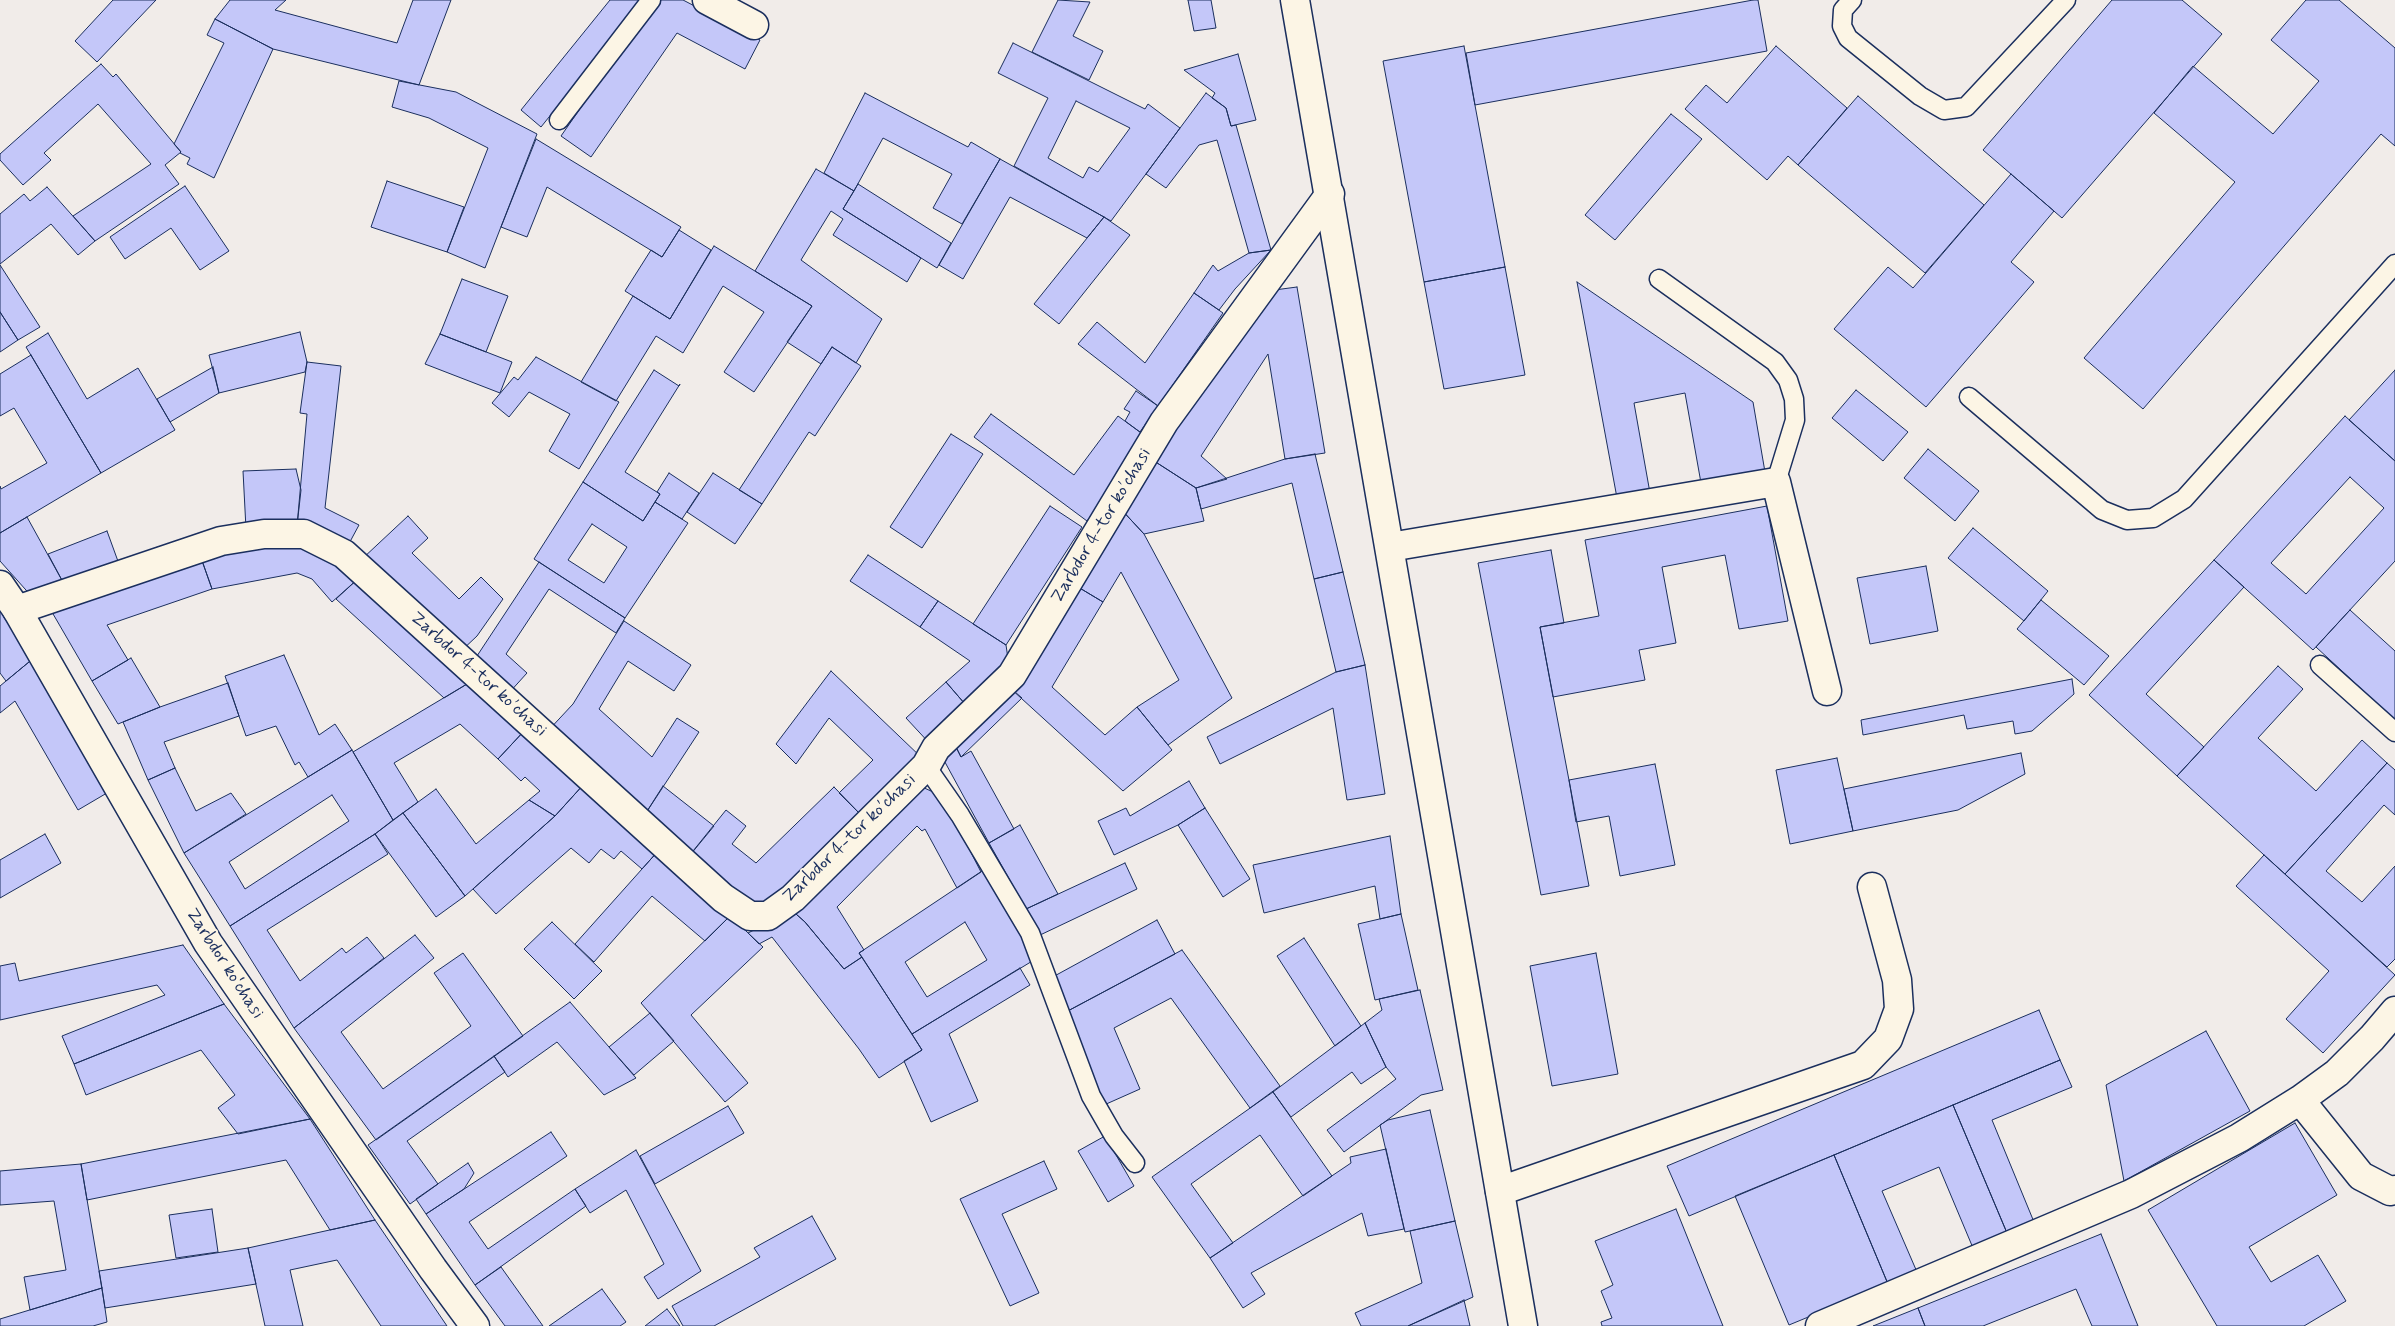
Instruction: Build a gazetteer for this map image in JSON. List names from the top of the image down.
{
  "streets": {
    "street": ["Zarbdor 4-tor koʼchasi", "Zarbdor koʻchasi"]
  },
  "crossings": [
    ["Zarbdor 4-tor koʼchasi", "Zarbdor koʻchasi"]
  ]
}
